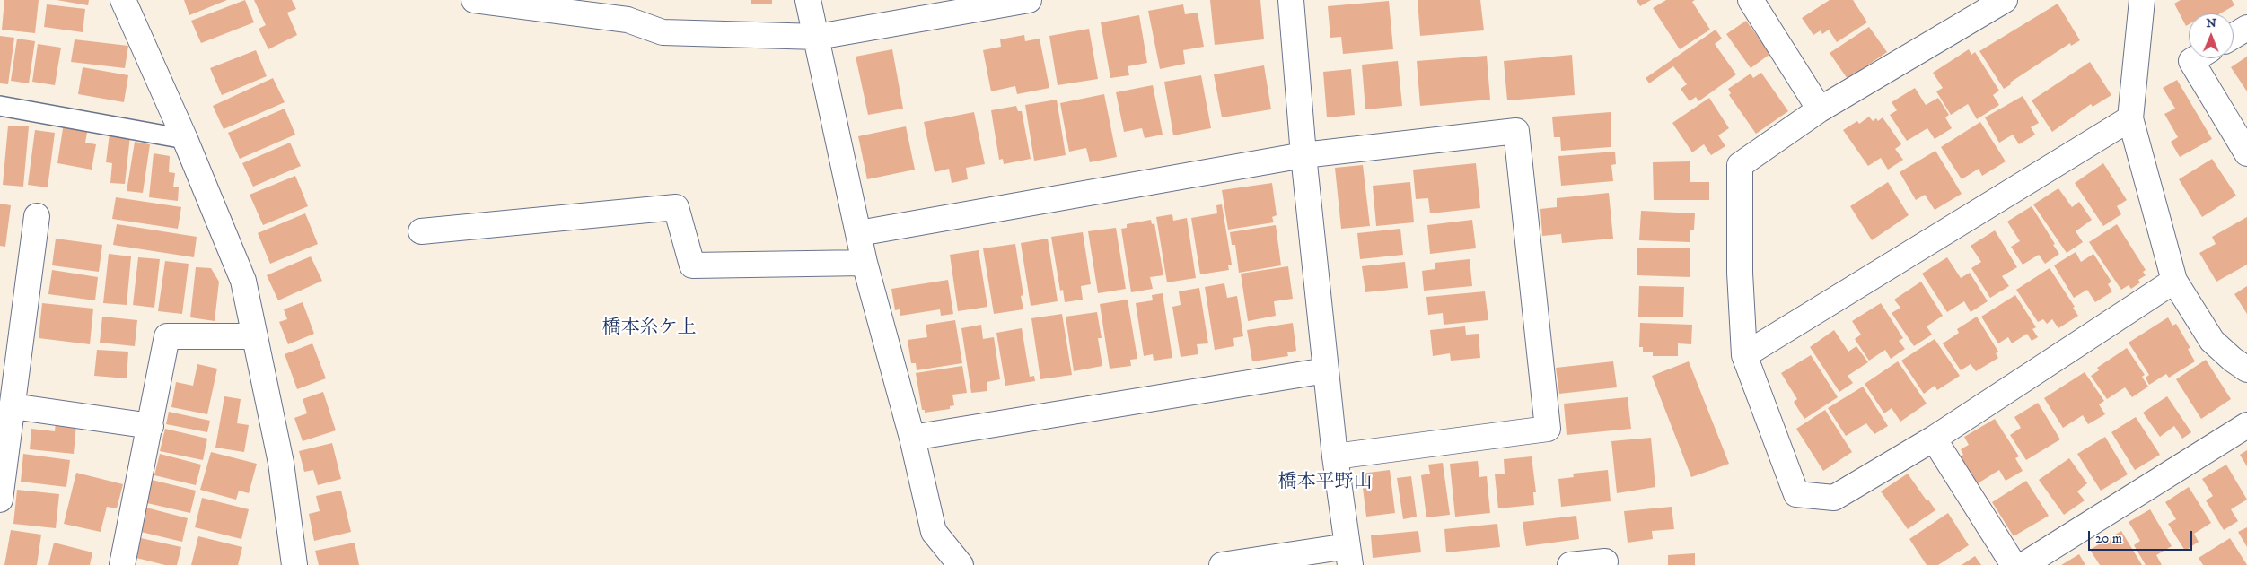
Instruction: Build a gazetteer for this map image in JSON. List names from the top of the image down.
{
  "districts": ["橋本糸ケ上", "橋本平野山"],
  "scale_bar": "20 m",
  "north": "top"
}
